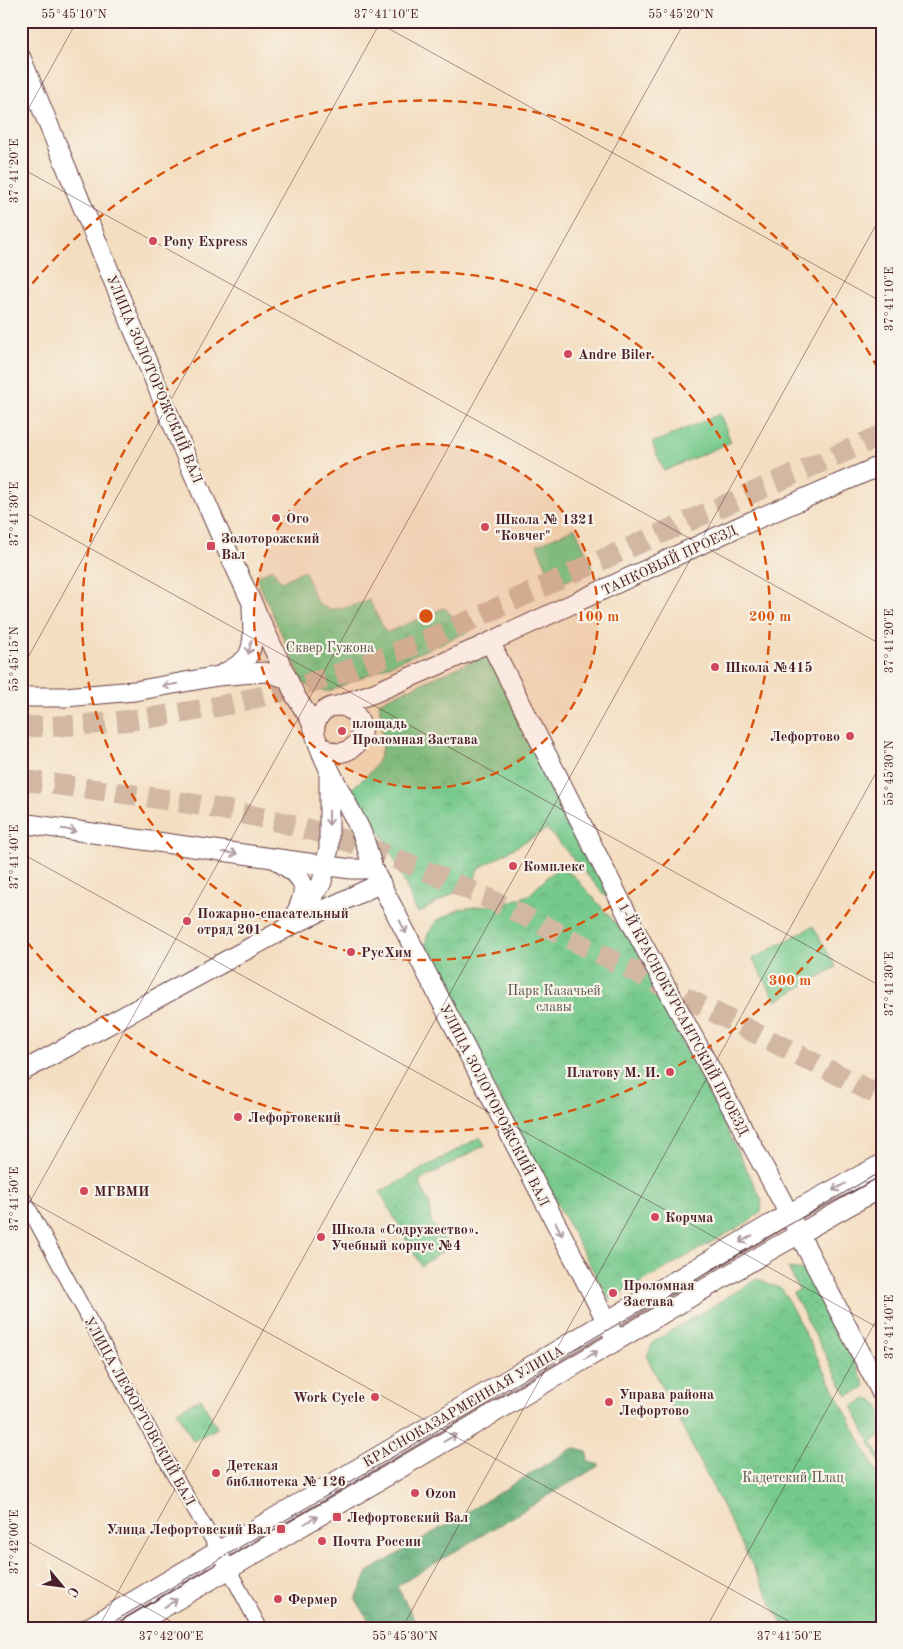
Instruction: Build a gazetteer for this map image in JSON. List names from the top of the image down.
{
  "streets": {
    "street": [
      "УЛИЦА ЗОЛОТОРОЖСКИЙ ВАЛ",
      "ТАНКОВЫЙ ПРОЕЗД",
      "1-Й КРАСНОКУРСАНТСКИЙ ПРОЕЗД",
      "КРАСНОКАЗАРМЕННАЯ УЛИЦА",
      "УЛИЦА ЛЕФОРТОВСКИЙ ВАЛ"
    ]
  },
  "crossings": [
    ["УЛИЦА ЗОЛОТОРОЖСКИЙ ВАЛ", "ТАНКОВЫЙ ПРОЕЗД"],
    ["УЛИЦА ЗОЛОТОРОЖСКИЙ ВАЛ", "КРАСНОКАЗАРМЕННАЯ УЛИЦА"],
    ["ТАНКОВЫЙ ПРОЕЗД", "1-Й КРАСНОКУРСАНТСКИЙ ПРОЕЗД"],
    ["1-Й КРАСНОКУРСАНТСКИЙ ПРОЕЗД", "КРАСНОКАЗАРМЕННАЯ УЛИЦА"],
    ["КРАСНОКАЗАРМЕННАЯ УЛИЦА", "УЛИЦА ЛЕФОРТОВСКИЙ ВАЛ"]
  ],
  "one_way": ["УЛИЦА ЗОЛОТОРОЖСКИЙ ВАЛ"],
  "parks": ["Сквер Гужона", "Парк Казачьей славы", "Кадетский Плац"],
  "places": {
    "other": [
      "Pony Express",
      "Andre Biler",
      "Ого",
      "Школа № 1321 \"Ковчег\"",
      "Школа №415",
      "площадь Проломная Застава",
      "Лефортово",
      "Комплекс",
      "Пожарно-спасательный отряд 201",
      "РусХим",
      "Платову М. И.",
      "Лефортовский",
      "МГВМИ",
      "Корчма",
      "Школа «Содружество». Учебный корпус №4",
      "Проломная Застава",
      "Work Cycle",
      "Управа района Лефортово",
      "Детская библиотека № 126",
      "Ozon",
      "Почта России",
      "Фермер"
    ],
    "transit": ["Золоторожский Вал", "Лефортовский Вал", "Улица Лефортовский Вал"]
  },
  "north": "bottom right",
  "coordinates": [
    "55°45'10\"N",
    "37°41'10\"E",
    "55°45'20\"N",
    "37°41'20\"E",
    "37°41'30\"E",
    "55°45'15\"N",
    "55°45'30\"N",
    "37°41'40\"E",
    "37°41'50\"E",
    "37°42'00\"E"
  ],
  "rings": ["100 m", "200 m", "300 m"]
}
